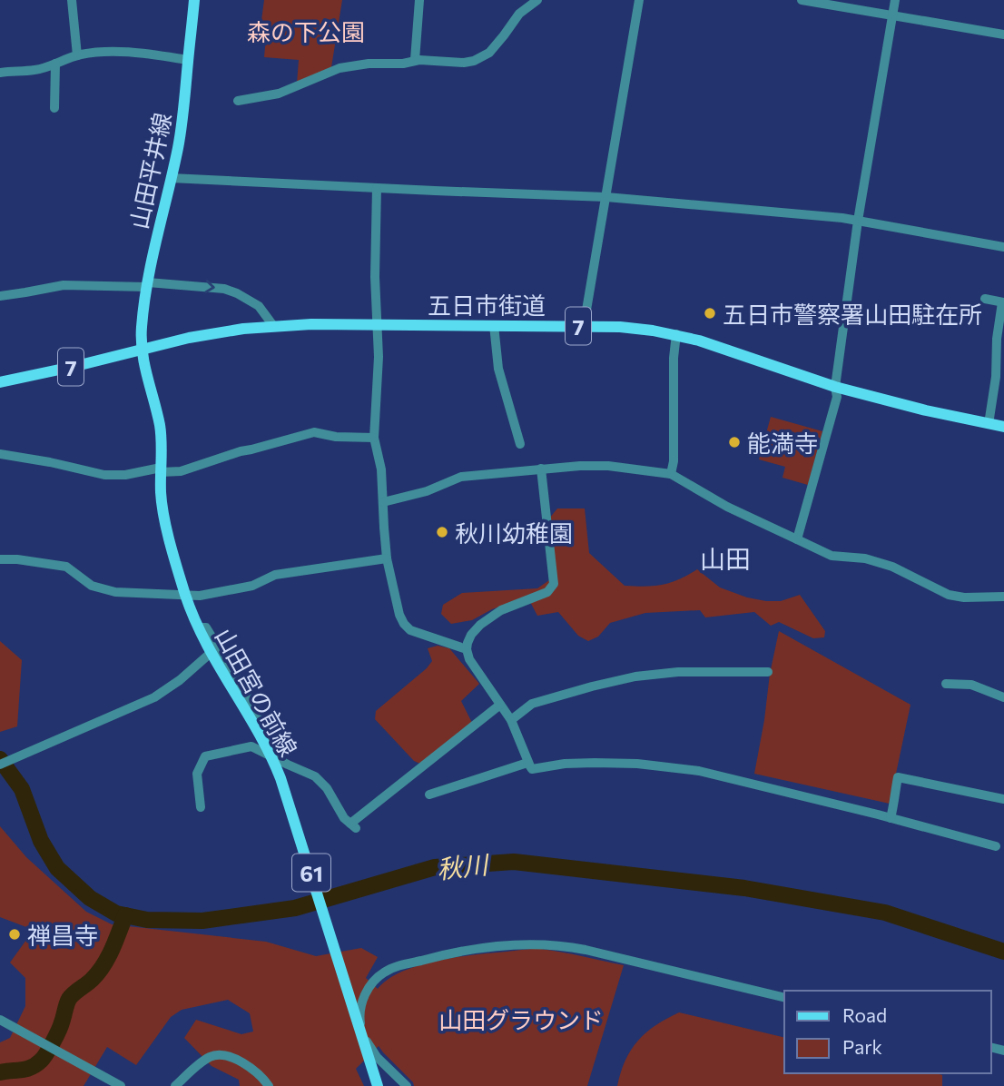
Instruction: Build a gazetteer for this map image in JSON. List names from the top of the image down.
{
  "streets": {
    "main road": [
      "山田平井線",
      "五日市街道",
      "7",
      "山田宮の前線",
      "61"
    ]
  },
  "crossings": [
    ["山田平井線", "五日市街道"],
    ["山田平井線", "山田宮の前線"],
    ["五日市街道", "山田宮の前線"]
  ],
  "districts": ["山田"],
  "water": ["秋川"],
  "parks": ["森の下公園", "山田グラウンド"],
  "places": [
    "五日市警察署山田駐在所",
    "能満寺",
    "秋川幼稚園",
    "禅昌寺"
  ],
  "legend": ["Road", "Park"]
}
